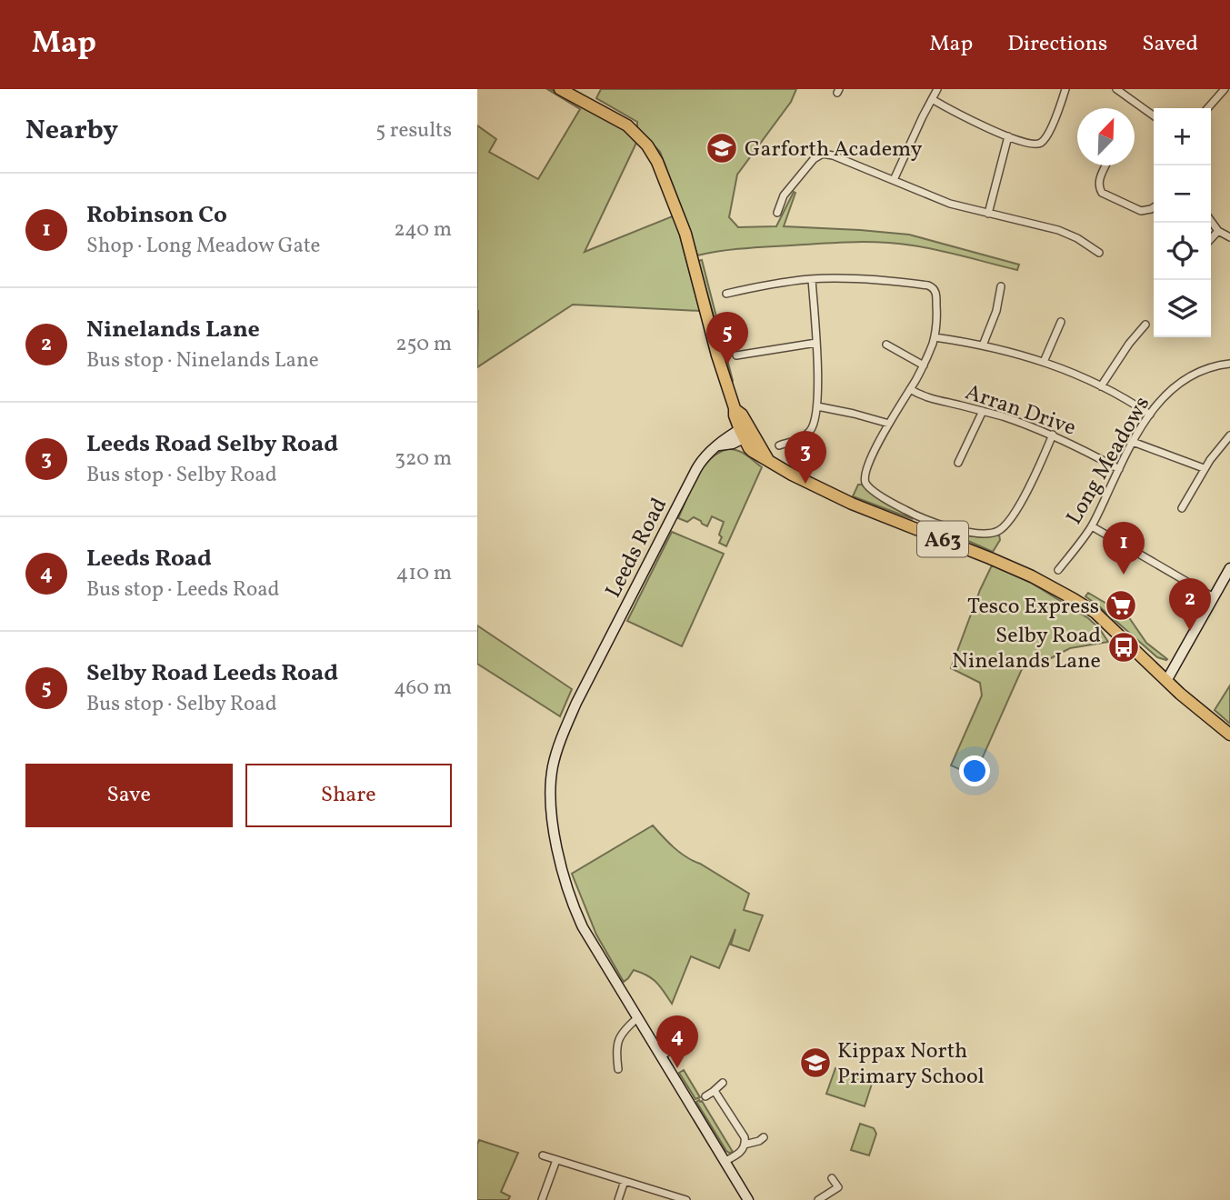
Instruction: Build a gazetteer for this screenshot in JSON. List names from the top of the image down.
{
  "streets": {
    "highway": ["A63"],
    "main road": ["Leeds Road"],
    "street": ["Arran Drive", "Long Meadows"]
  },
  "crossings": [
    ["Arran Drive", "Long Meadows"],
    ["A63", "Leeds Road"]
  ],
  "places": {
    "school or university": ["Garforth Academy", "Kippax North Primary School"],
    "supermarket": ["Tesco Express"],
    "bus stop": ["Selby Road Ninelands Lane"]
  },
  "north": "top right",
  "page": {
    "header": "Map",
    "nav": ["Map", "Directions", "Saved"],
    "heading": ["Nearby", "5 results"],
    "map_buttons": ["+", "−"],
    "list": [
      {
        "mark": "1",
        "name": "Robinson Co",
        "note": "Shop · Long Meadow Gate",
        "value": "240 m"
      },
      {
        "mark": "2",
        "name": "Ninelands Lane",
        "note": "Bus stop · Ninelands Lane",
        "value": "250 m"
      },
      {
        "mark": "3",
        "name": "Leeds Road Selby Road",
        "note": "Bus stop · Selby Road",
        "value": "320 m"
      },
      {
        "mark": "4",
        "name": "Leeds Road",
        "note": "Bus stop · Leeds Road",
        "value": "410 m"
      },
      {
        "mark": "5",
        "name": "Selby Road Leeds Road",
        "note": "Bus stop · Selby Road",
        "value": "460 m"
      }
    ],
    "pins": [
      "5",
      "3",
      "1",
      "2",
      "4"
    ],
    "buttons": ["Save", "Share"]
  }
}
